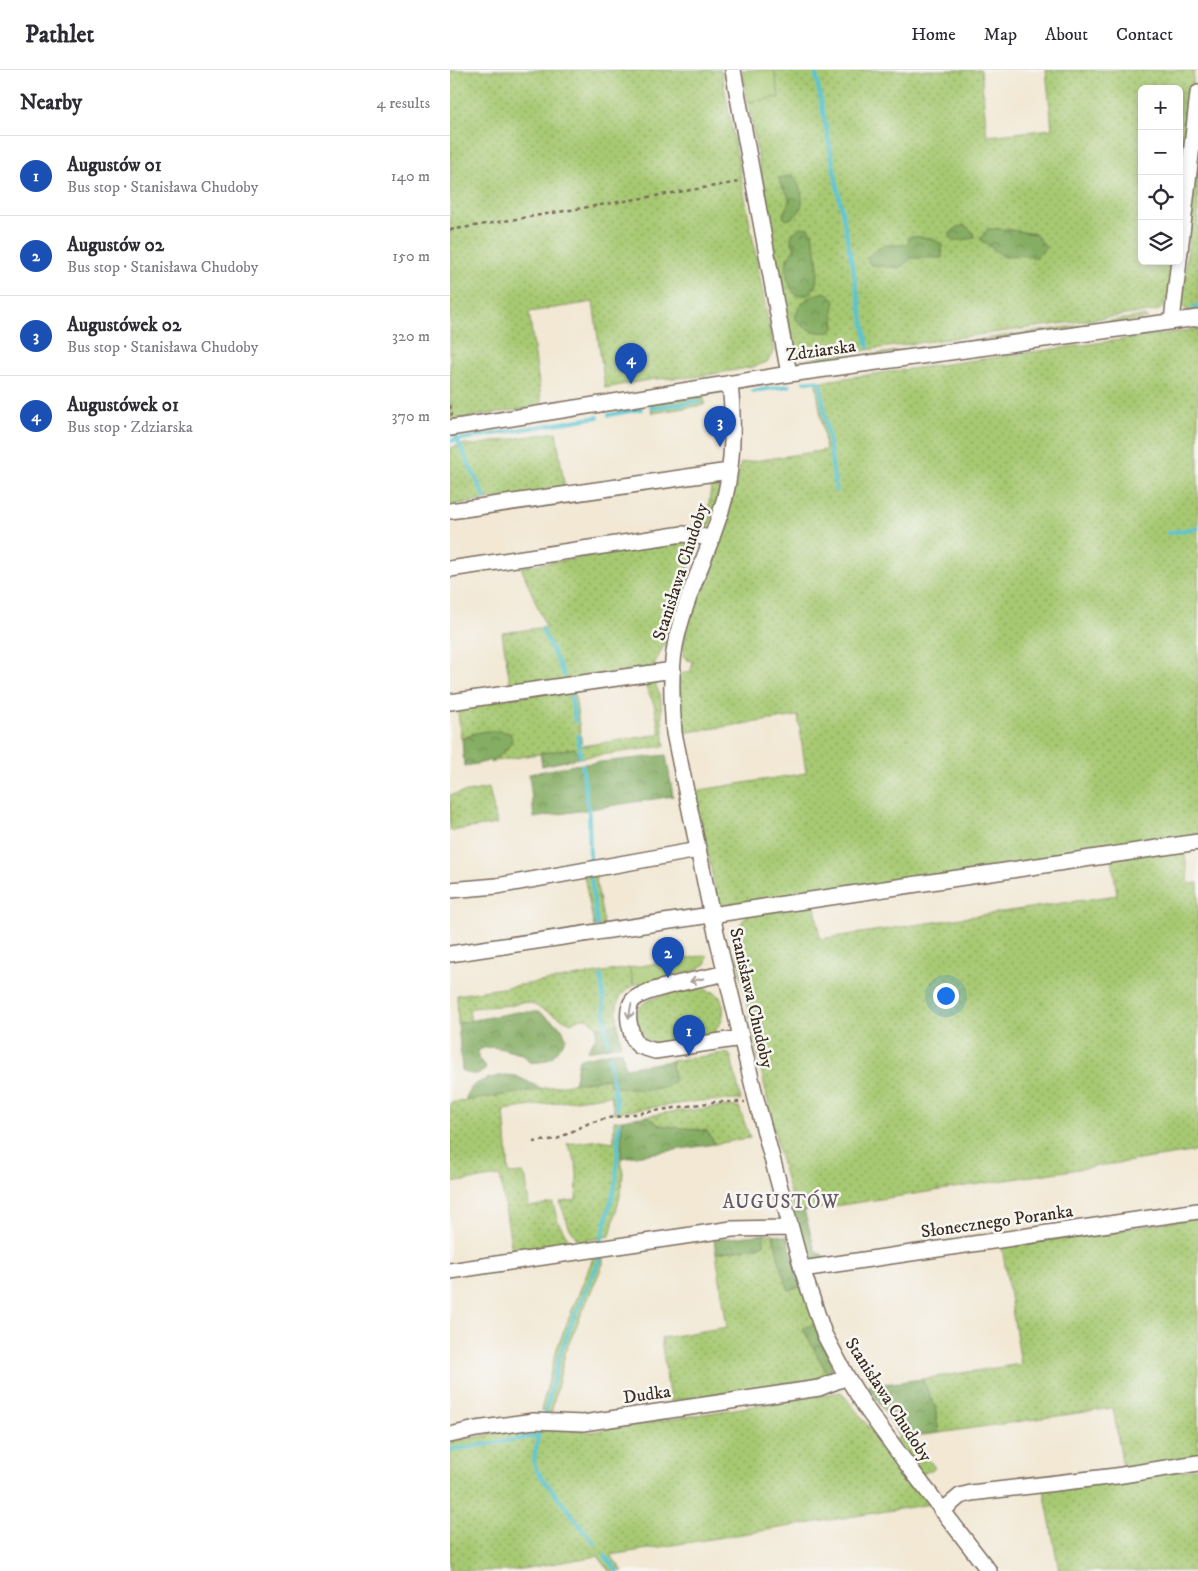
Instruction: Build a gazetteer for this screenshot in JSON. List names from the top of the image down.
{
  "streets": {
    "street": [
      "Zdziarska",
      "Stanisława Chudoby",
      "Słonecznego Poranka",
      "Dudka"
    ]
  },
  "crossings": [
    ["Zdziarska", "Stanisława Chudoby"],
    ["Stanisława Chudoby", "Słonecznego Poranka"],
    ["Stanisława Chudoby", "Dudka"]
  ],
  "districts": ["AUGUSTÓW"],
  "page": {
    "header": "Pathlet",
    "nav": [
      "Home",
      "Map",
      "About",
      "Contact"
    ],
    "heading": ["Nearby", "4 results"],
    "map_buttons": ["+", "−"],
    "list": [
      {
        "mark": "1",
        "name": "Augustów 01",
        "note": "Bus stop · Stanisława Chudoby",
        "value": "140 m"
      },
      {
        "mark": "2",
        "name": "Augustów 02",
        "note": "Bus stop · Stanisława Chudoby",
        "value": "150 m"
      },
      {
        "mark": "3",
        "name": "Augustówek 02",
        "note": "Bus stop · Stanisława Chudoby",
        "value": "320 m"
      },
      {
        "mark": "4",
        "name": "Augustówek 01",
        "note": "Bus stop · Zdziarska",
        "value": "370 m"
      }
    ],
    "pins": [
      "4",
      "3",
      "2",
      "1"
    ]
  }
}
